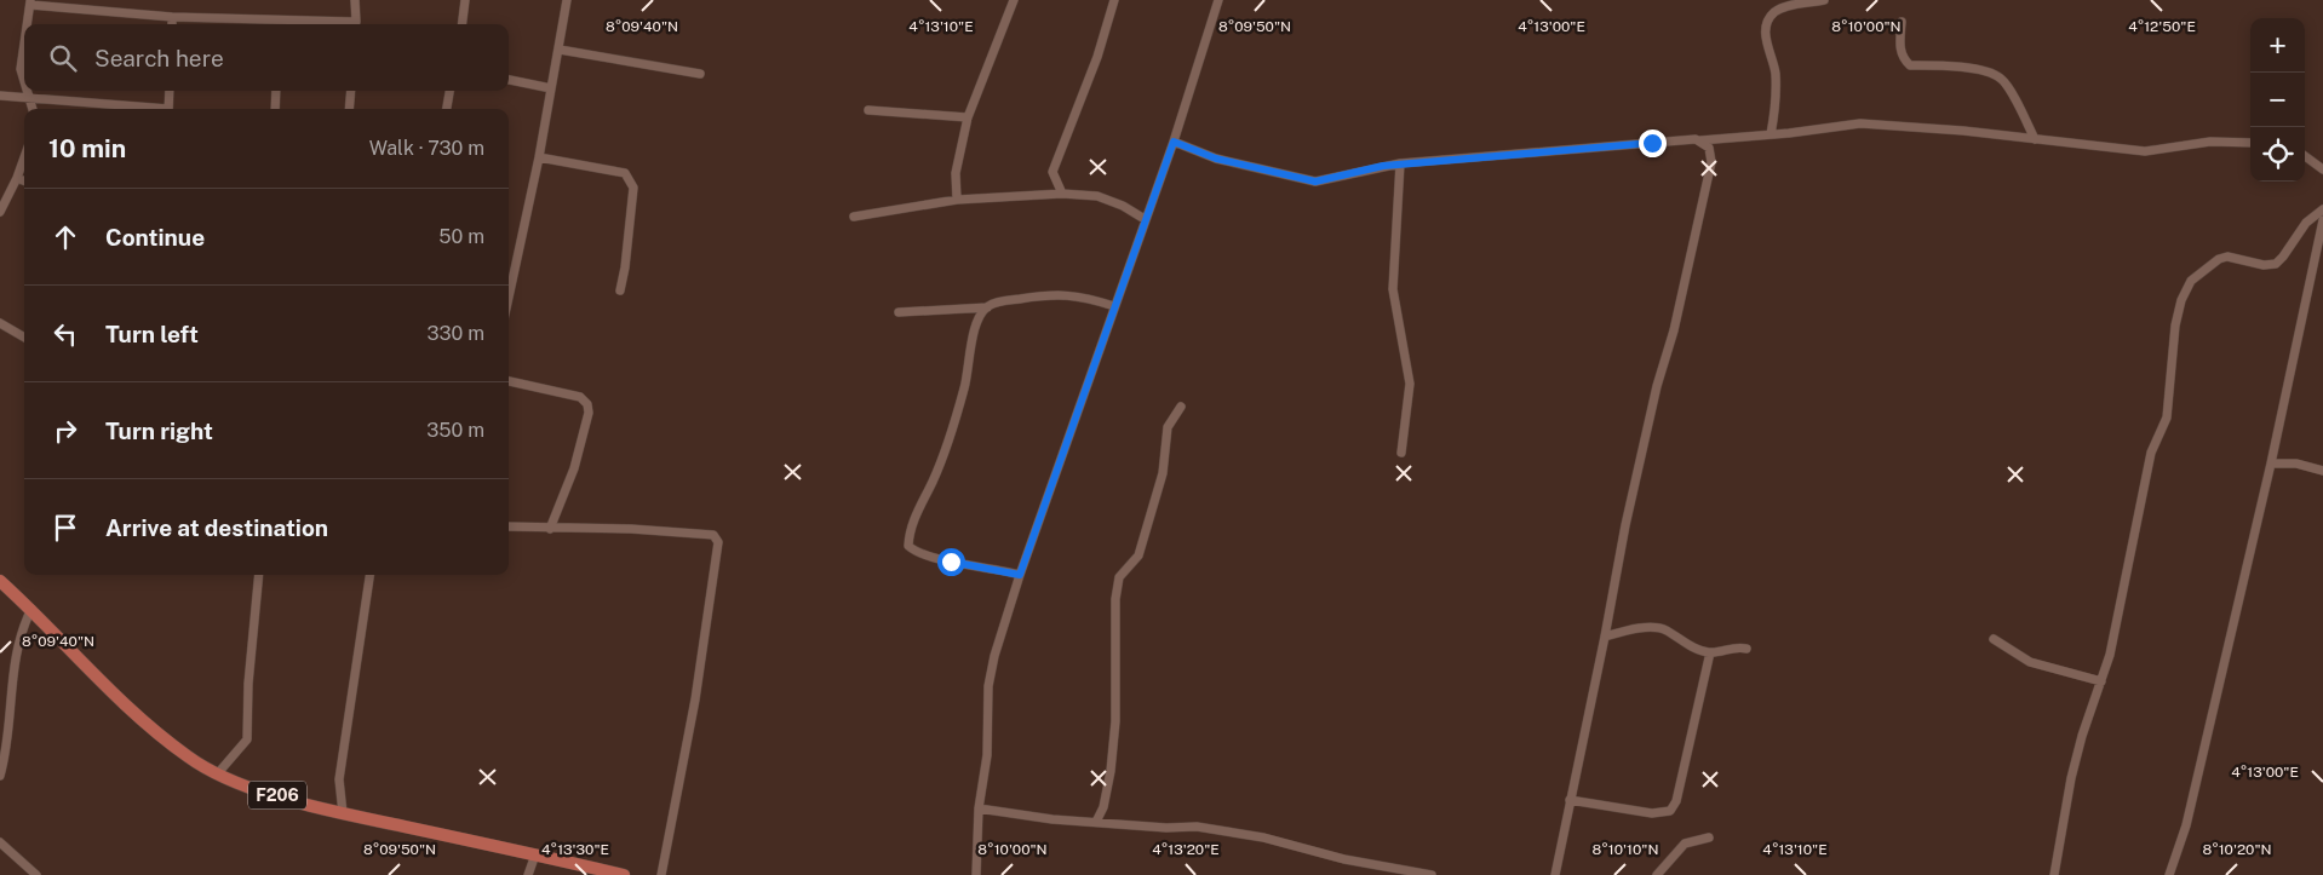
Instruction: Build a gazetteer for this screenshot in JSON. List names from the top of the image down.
{
  "streets": {
    "main road": ["F206"]
  },
  "page": {
    "map_buttons": ["+", "−"],
    "search": "Search here",
    "heading": ["10 min", "Walk · 730 m"],
    "list": [
      ["Continue", "50 m"],
      ["Turn left", "330 m"],
      ["Turn right", "350 m"],
      "Arrive at destination"
    ]
  },
  "coordinates": [
    "8°09'40\"N",
    "4°13'10\"E",
    "8°09'50\"N",
    "4°13'00\"E",
    "8°10'00\"N",
    "4°12'50\"E",
    "4°13'30\"E",
    "4°13'20\"E",
    "8°10'10\"N",
    "8°10'20\"N"
  ]
}
